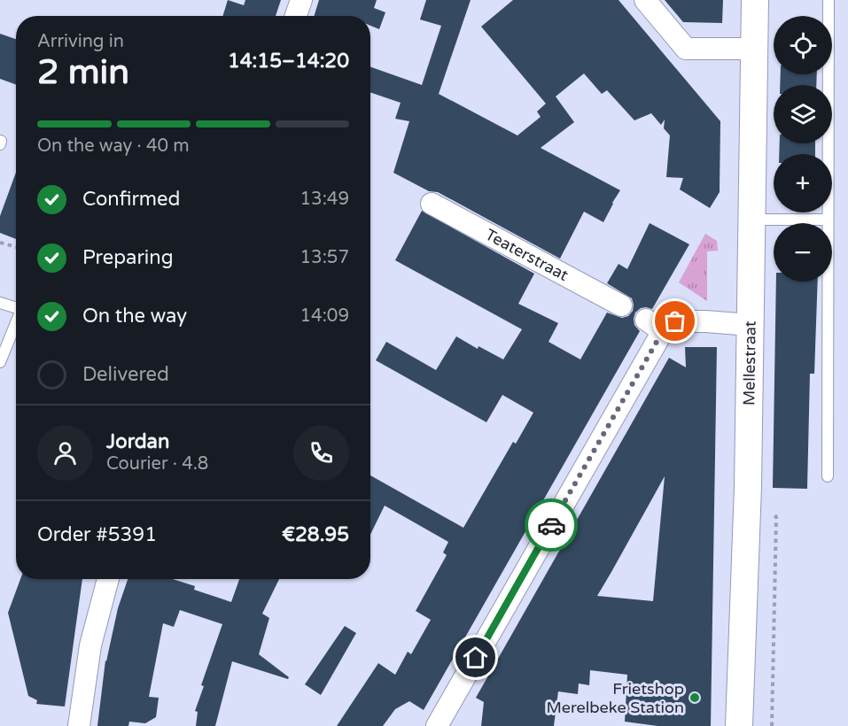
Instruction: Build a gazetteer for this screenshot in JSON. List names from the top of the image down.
{
  "streets": {
    "street": ["Teaterstraat", "Mellestraat"]
  },
  "places": ["Frietshop Merelbeke Station"],
  "page": {
    "map_buttons": ["+", "−"],
    "heading": ["2 min", "Arriving in", "14:15–14:20"],
    "panel": [
      "Jordan",
      "Courier · 4.8",
      "Order #5391",
      "€28.95"
    ],
    "bar": "On the way · 40 m",
    "list": [
      ["Confirmed", "13:49"],
      ["Preparing", "13:57"],
      ["On the way", "14:09"],
      "Delivered"
    ]
  }
}
